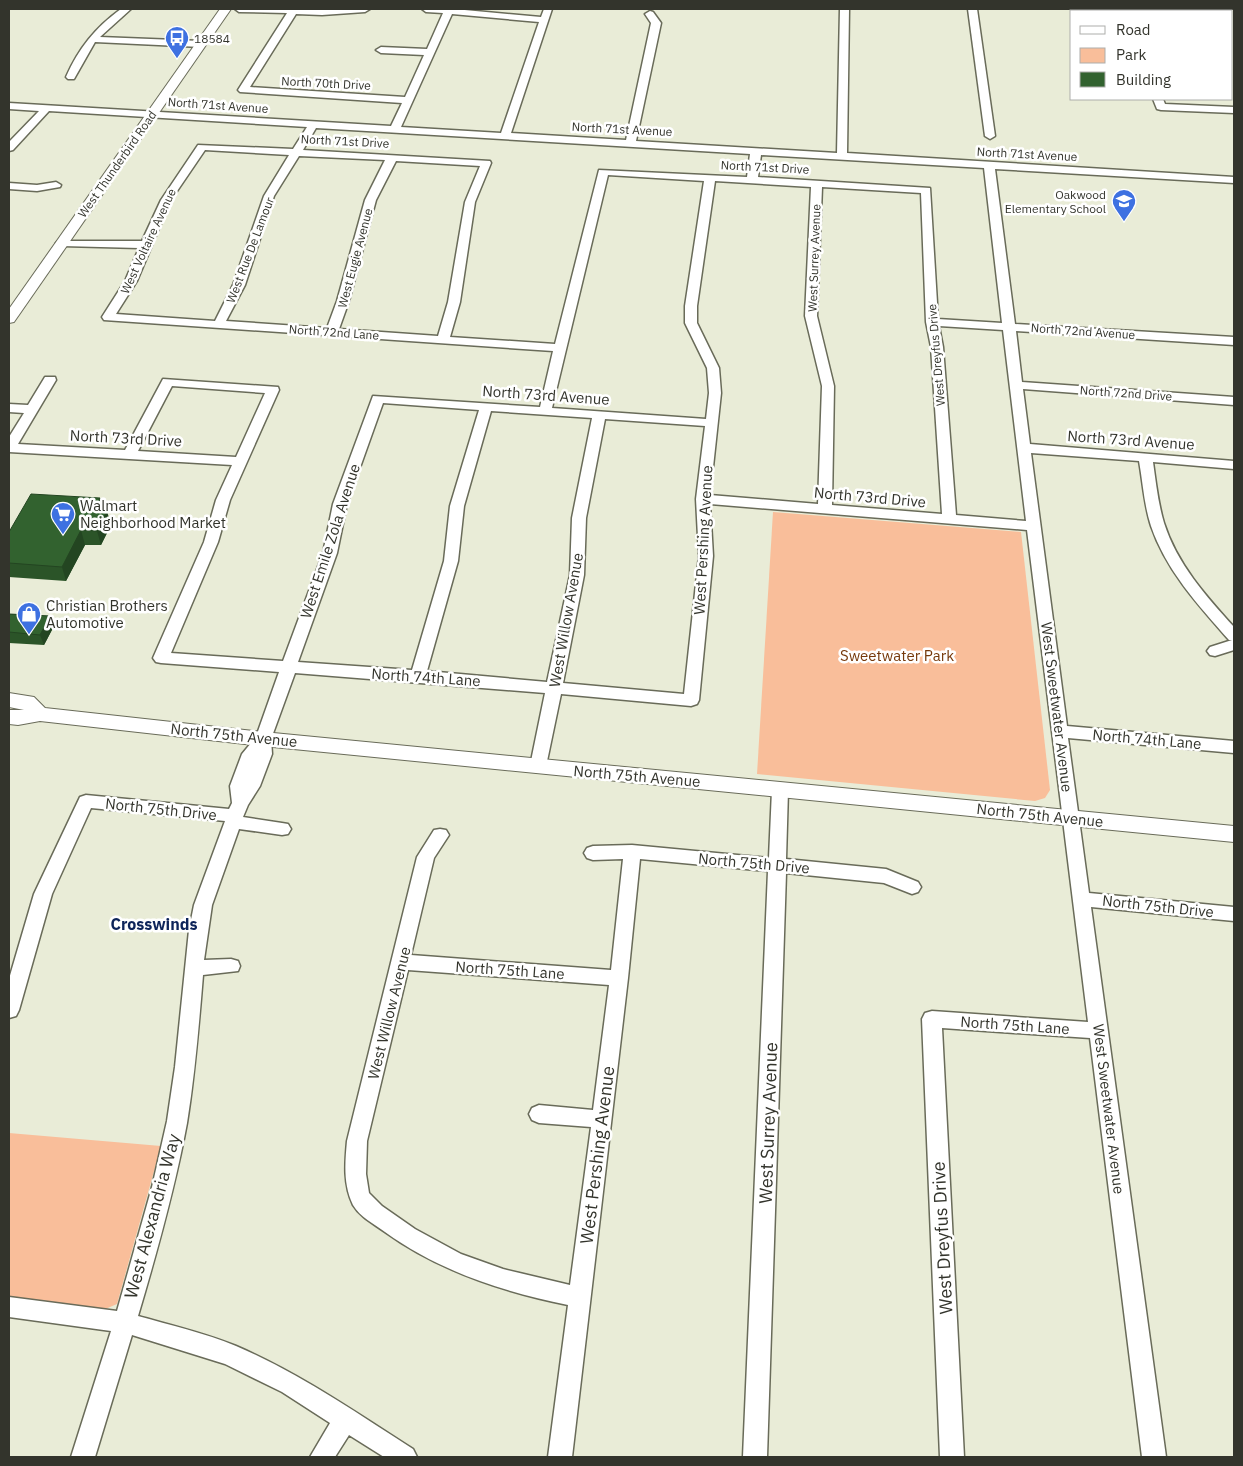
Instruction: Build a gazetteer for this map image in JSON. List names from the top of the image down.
{
  "streets": {
    "main road": ["West Thunderbird Road", "North 75th Avenue"],
    "street": [
      "North 70th Drive",
      "North 71st Avenue",
      "North 71st Drive",
      "West Voltaire Avenue",
      "West Rue De Lamour",
      "West Eugie Avenue",
      "West Surrey Avenue",
      "North 72nd Avenue",
      "North 72nd Lane",
      "West Dreyfus Drive",
      "North 72nd Drive",
      "North 73rd Avenue",
      "North 73rd Drive",
      "West Pershing Avenue",
      "West Emile Zola Avenue",
      "West Willow Avenue",
      "North 74th Lane",
      "West Sweetwater Avenue",
      "North 75th Drive",
      "North 75th Lane",
      "West Alexandria Way"
    ]
  },
  "crossings": [
    ["North 71st Avenue", "West Thunderbird Road"],
    ["North 71st Avenue", "West Rue De Lamour"],
    ["North 71st Avenue", "West Sweetwater Avenue"],
    ["North 71st Drive", "West Voltaire Avenue"],
    ["North 71st Drive", "West Rue De Lamour"],
    ["North 71st Drive", "West Eugie Avenue"],
    ["North 71st Drive", "West Surrey Avenue"],
    ["North 71st Drive", "West Dreyfus Drive"],
    ["North 71st Drive", "West Pershing Avenue"],
    ["West Voltaire Avenue", "North 72nd Lane"],
    ["West Rue De Lamour", "North 72nd Lane"],
    ["West Eugie Avenue", "North 72nd Lane"],
    ["West Surrey Avenue", "North 73rd Drive"],
    ["West Surrey Avenue", "North 75th Avenue"],
    ["West Surrey Avenue", "North 75th Drive"],
    ["North 72nd Avenue", "West Dreyfus Drive"],
    ["North 72nd Avenue", "West Sweetwater Avenue"],
    ["West Dreyfus Drive", "North 73rd Drive"],
    ["West Dreyfus Drive", "North 75th Lane"],
    ["North 72nd Drive", "West Sweetwater Avenue"],
    ["North 73rd Avenue", "West Pershing Avenue"],
    ["North 73rd Avenue", "West Emile Zola Avenue"],
    ["North 73rd Avenue", "West Willow Avenue"],
    ["North 73rd Avenue", "West Sweetwater Avenue"],
    ["North 73rd Drive", "West Pershing Avenue"],
    ["North 73rd Drive", "North 74th Lane"],
    ["North 73rd Drive", "West Sweetwater Avenue"],
    ["West Pershing Avenue", "West Willow Avenue"],
    ["West Pershing Avenue", "North 74th Lane"],
    ["West Pershing Avenue", "North 75th Drive"],
    ["West Pershing Avenue", "North 75th Lane"],
    ["West Emile Zola Avenue", "North 74th Lane"],
    ["West Emile Zola Avenue", "North 75th Avenue"],
    ["West Emile Zola Avenue", "West Alexandria Way"],
    ["West Willow Avenue", "North 74th Lane"],
    ["West Willow Avenue", "North 75th Avenue"],
    ["West Willow Avenue", "North 75th Lane"],
    ["North 74th Lane", "West Sweetwater Avenue"],
    ["West Sweetwater Avenue", "North 75th Avenue"],
    ["West Sweetwater Avenue", "North 75th Drive"],
    ["West Sweetwater Avenue", "North 75th Lane"],
    ["North 75th Avenue", "West Alexandria Way"],
    ["North 75th Drive", "West Alexandria Way"]
  ],
  "districts": ["Crosswinds"],
  "parks": ["Sweetwater Park"],
  "places": {
    "bus stop": ["18584"],
    "school or university": ["Oakwood Elementary School"],
    "supermarket": ["Walmart Neighborhood Market"],
    "shop": ["Christian Brothers Automotive"]
  },
  "legend": ["Road", "Park", "Building"]
}
